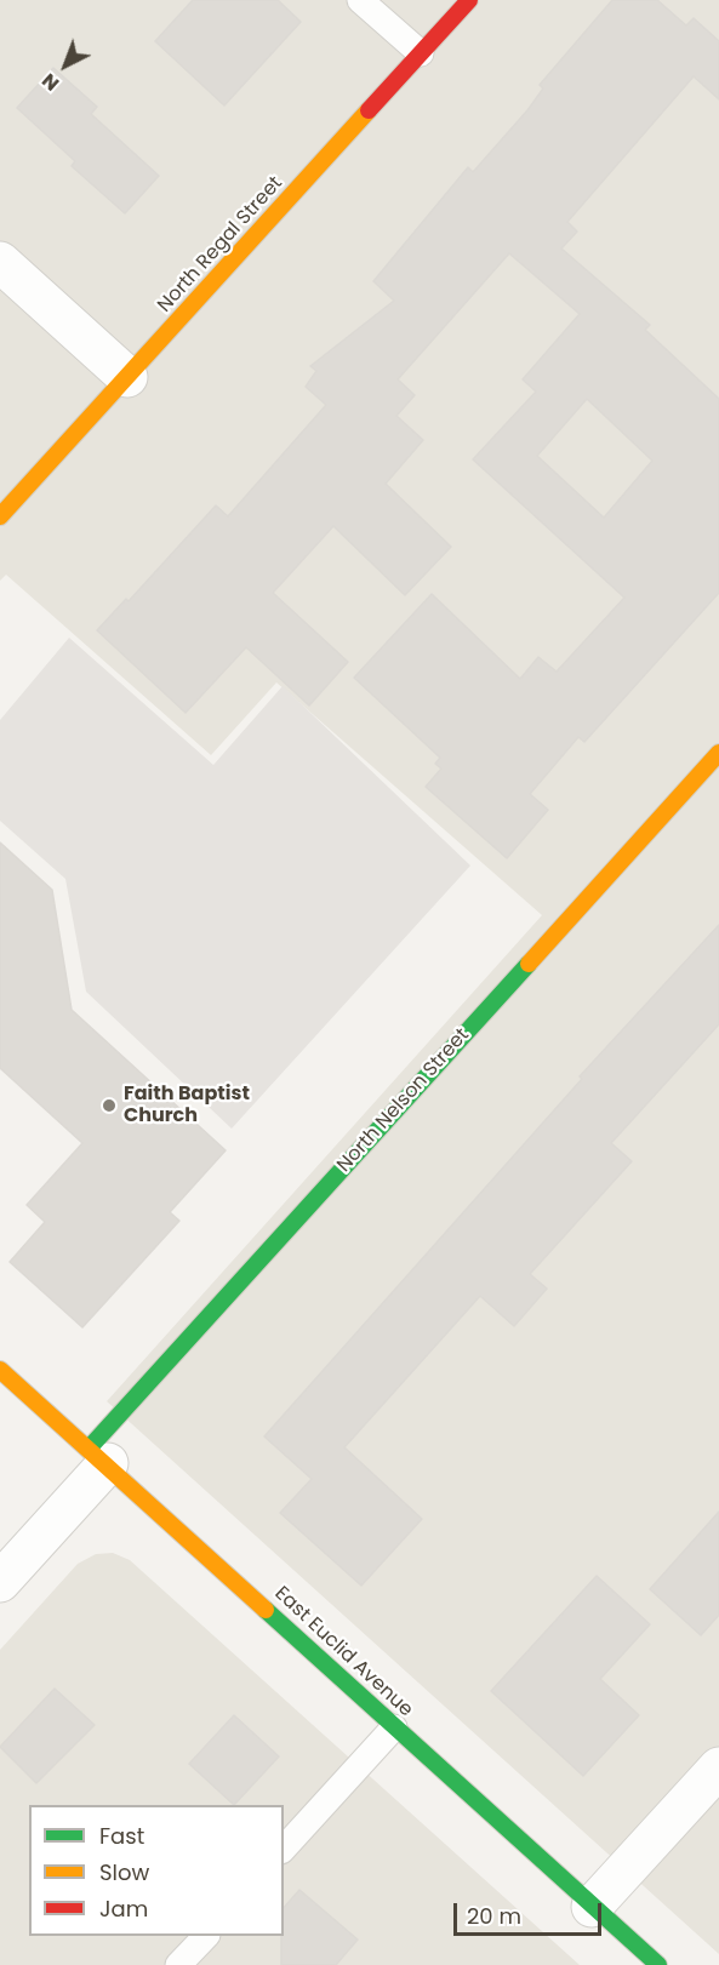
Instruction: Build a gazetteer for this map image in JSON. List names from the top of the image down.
{
  "streets": {
    "street": ["North Regal Street", "North Nelson Street", "East Euclid Avenue"]
  },
  "crossings": [
    ["North Nelson Street", "East Euclid Avenue"]
  ],
  "places": ["Faith Baptist Church"],
  "legend": ["Fast", "Slow", "Jam"],
  "scale_bar": "20 m",
  "north": "bottom left"
}
